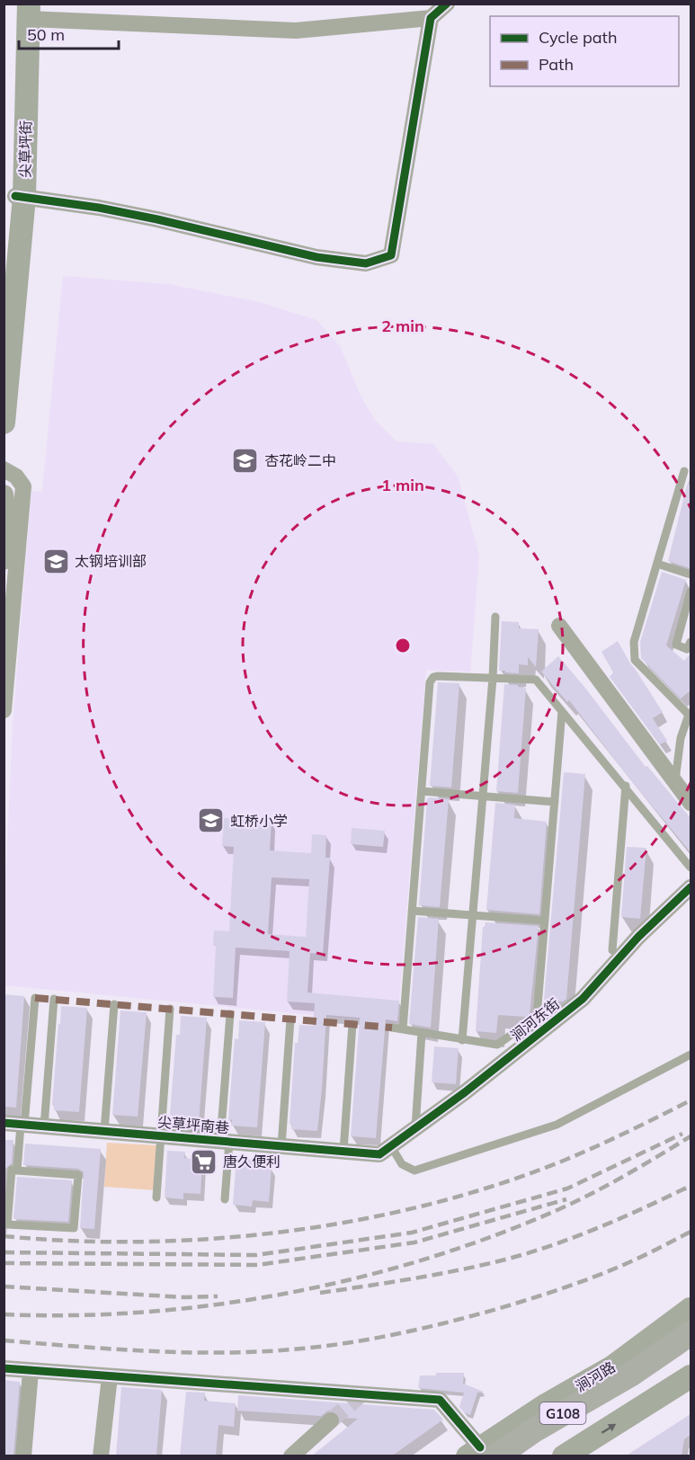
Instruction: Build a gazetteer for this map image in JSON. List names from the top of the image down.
{
  "streets": {
    "main road": ["尖草坪街", "涧河路", "G108"],
    "street": ["涧河东街", "尖草坪南巷"]
  },
  "crossings": [
    ["涧河东街", "尖草坪南巷"]
  ],
  "places": {
    "school or university": ["杏花岭二中", "太钢培训部", "虹桥小学"],
    "supermarket": ["唐久便利"]
  },
  "legend": ["Cycle path", "Path"],
  "scale_bar": "50 m",
  "rings": ["2 min", "1 min"]
}
